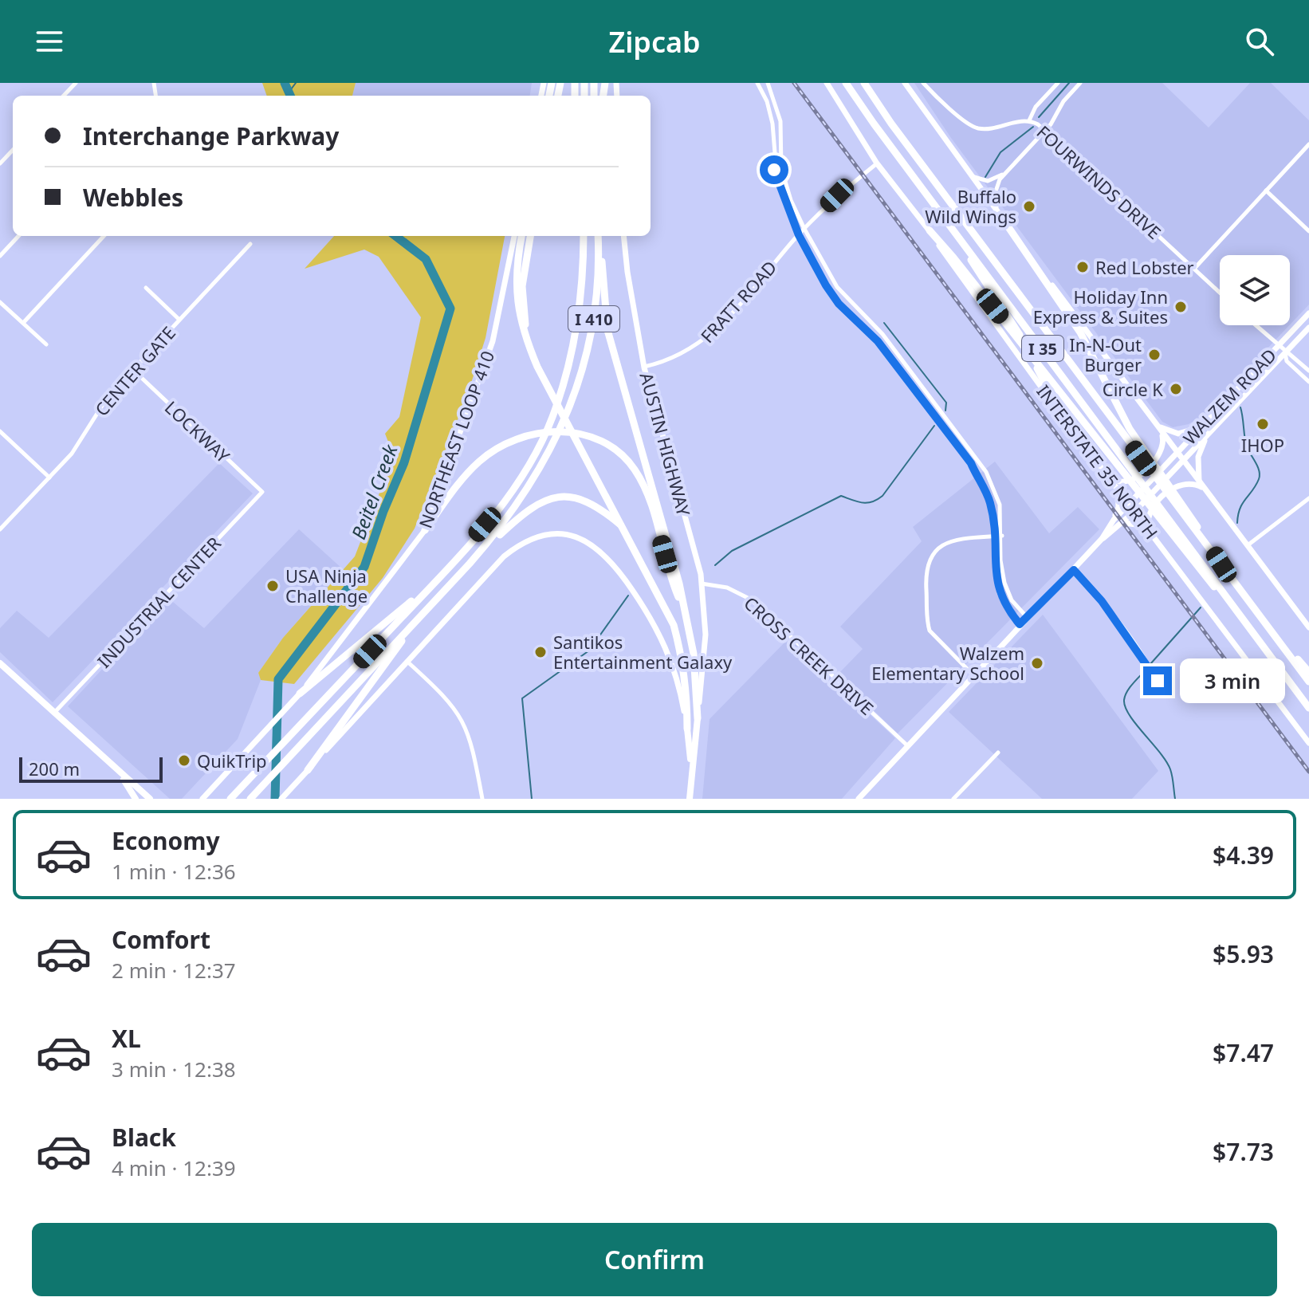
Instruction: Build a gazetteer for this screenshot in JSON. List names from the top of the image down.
{
  "streets": {
    "highway": ["I 410", "I 35"],
    "main road": [
      "WALZEM ROAD",
      "NORTHEAST LOOP 410",
      "AUSTIN HIGHWAY",
      "INTERSTATE 35 NORTH"
    ],
    "street": [
      "FOURWINDS DRIVE",
      "FRATT ROAD",
      "CENTER GATE",
      "LOCKWAY",
      "INDUSTRIAL CENTER",
      "CROSS CREEK DRIVE"
    ]
  },
  "crossings": [
    ["FRATT ROAD", "AUSTIN HIGHWAY"],
    ["FRATT ROAD", "INTERSTATE 35 NORTH"],
    ["CENTER GATE", "LOCKWAY"],
    ["WALZEM ROAD", "INTERSTATE 35 NORTH"],
    ["WALZEM ROAD", "CROSS CREEK DRIVE"],
    ["LOCKWAY", "INDUSTRIAL CENTER"],
    ["AUSTIN HIGHWAY", "CROSS CREEK DRIVE"]
  ],
  "water": ["Beitel Creek"],
  "places": [
    "Buffalo Wild Wings",
    "Red Lobster",
    "Holiday Inn Express & Suites",
    "In-N-Out Burger",
    "Circle K",
    "IHOP",
    "USA Ninja Challenge",
    "Santikos Entertainment Galaxy",
    "Walzem Elementary School",
    "QuikTrip"
  ],
  "scale_bar": "200 m",
  "page": {
    "header": "Zipcab",
    "banner": ["Interchange Parkway", "Webbles"],
    "bubble": "3 min",
    "scale": "200 m",
    "list": [
      {
        "name": "Economy",
        "note": "1 min · 12:36",
        "value": "$4.39"
      },
      {
        "name": "Comfort",
        "note": "2 min · 12:37",
        "value": "$5.93"
      },
      {
        "name": "XL",
        "note": "3 min · 12:38",
        "value": "$7.47"
      },
      {
        "name": "Black",
        "note": "4 min · 12:39",
        "value": "$7.73"
      }
    ],
    "buttons": "Confirm"
  }
}
